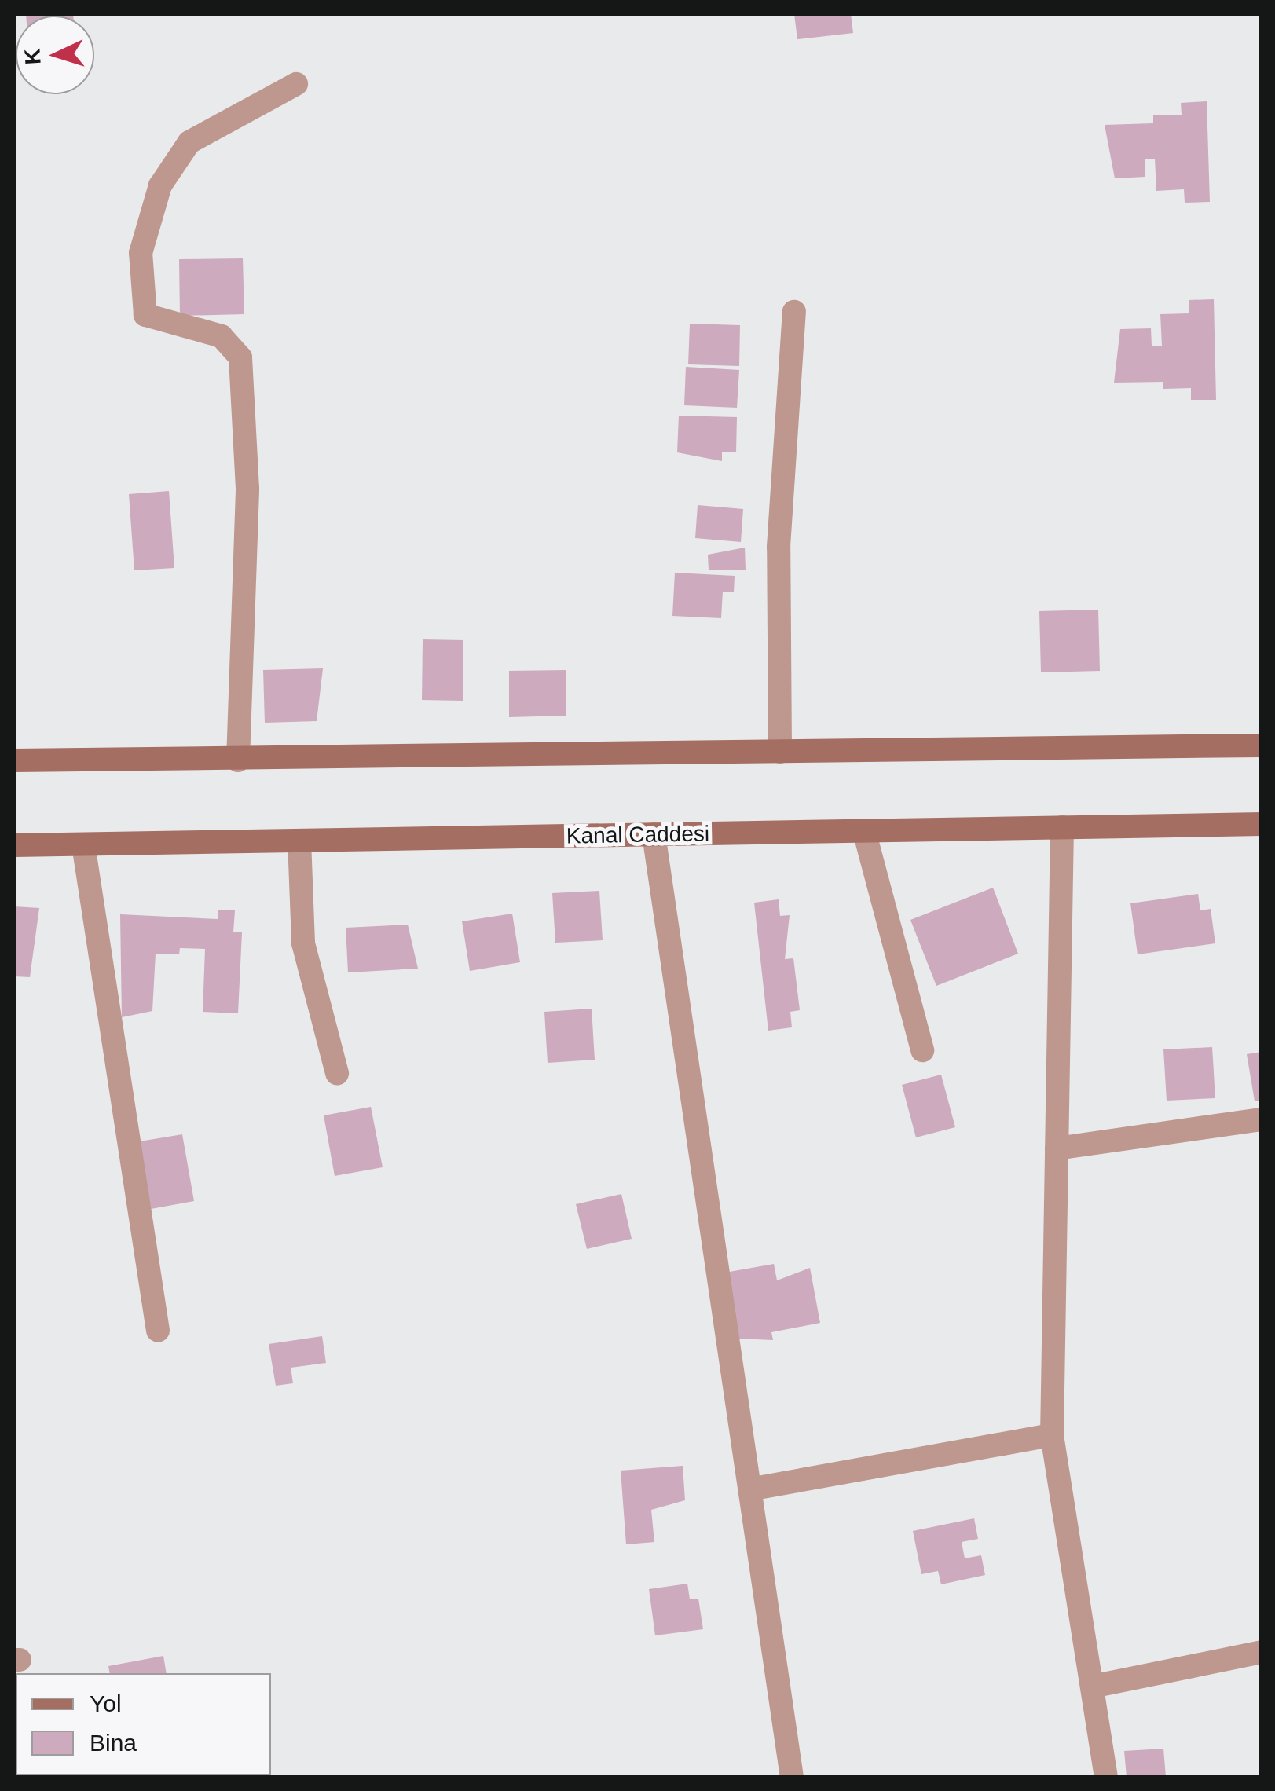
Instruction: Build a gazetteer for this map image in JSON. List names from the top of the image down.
{
  "streets": {
    "main road": ["Kanal Caddesi"]
  },
  "legend": ["Yol", "Bina"],
  "north": "left"
}
